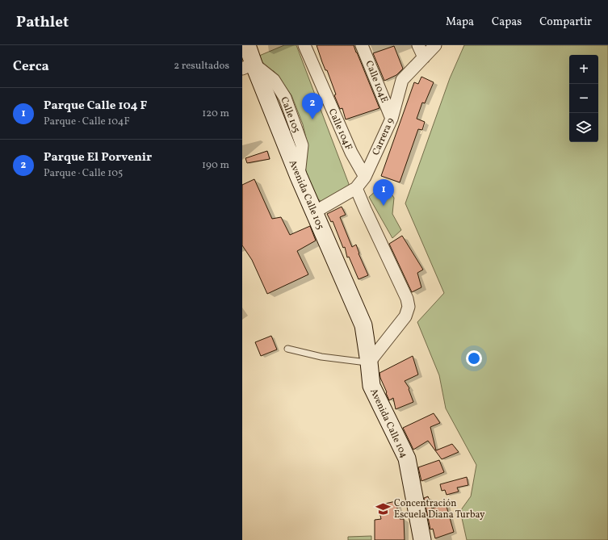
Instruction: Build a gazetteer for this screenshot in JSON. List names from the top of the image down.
{
  "streets": {
    "main road": ["Avenida Calle 105", "Avenida Calle 104"],
    "street": ["Calle 104E", "Calle 104F", "Carrera 9"]
  },
  "crossings": [
    ["Calle 104E", "Carrera 9"],
    ["Calle 104F", "Carrera 9"],
    ["Carrera 9", "Avenida Calle 105"],
    ["Avenida Calle 105", "Avenida Calle 104"]
  ],
  "places": {
    "school or university": ["Concentración Escuela Diana Turbay"]
  },
  "page": {
    "header": "Pathlet",
    "nav": ["Mapa", "Capas", "Compartir"],
    "heading": ["Cerca", "2 resultados"],
    "map_buttons": ["+", "−"],
    "list": [
      {
        "mark": "1",
        "name": "Parque Calle 104 F",
        "note": "Parque · Calle 104F",
        "value": "120 m"
      },
      {
        "mark": "2",
        "name": "Parque El Porvenir",
        "note": "Parque · Calle 105",
        "value": "190 m"
      }
    ],
    "pins": ["2", "1"]
  }
}
